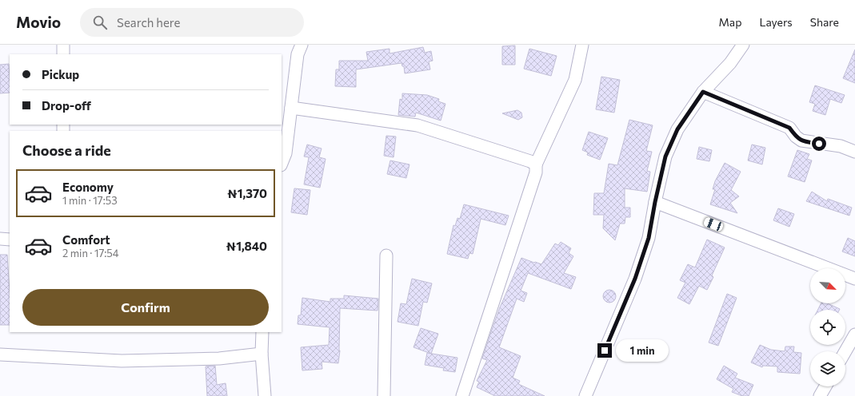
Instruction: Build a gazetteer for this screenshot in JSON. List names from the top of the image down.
{
  "north": "bottom right",
  "page": {
    "header": "Movio",
    "search": "Search here",
    "nav": ["Map", "Layers", "Share"],
    "banner": ["Pickup", "Drop-off"],
    "heading": "Choose a ride",
    "list": [
      {
        "name": "Economy",
        "note": "1 min · 17:53",
        "value": "₦1,370"
      },
      {
        "name": "Comfort",
        "note": "2 min · 17:54",
        "value": "₦1,840"
      }
    ],
    "buttons": "Confirm",
    "bubble": "1 min"
  }
}
